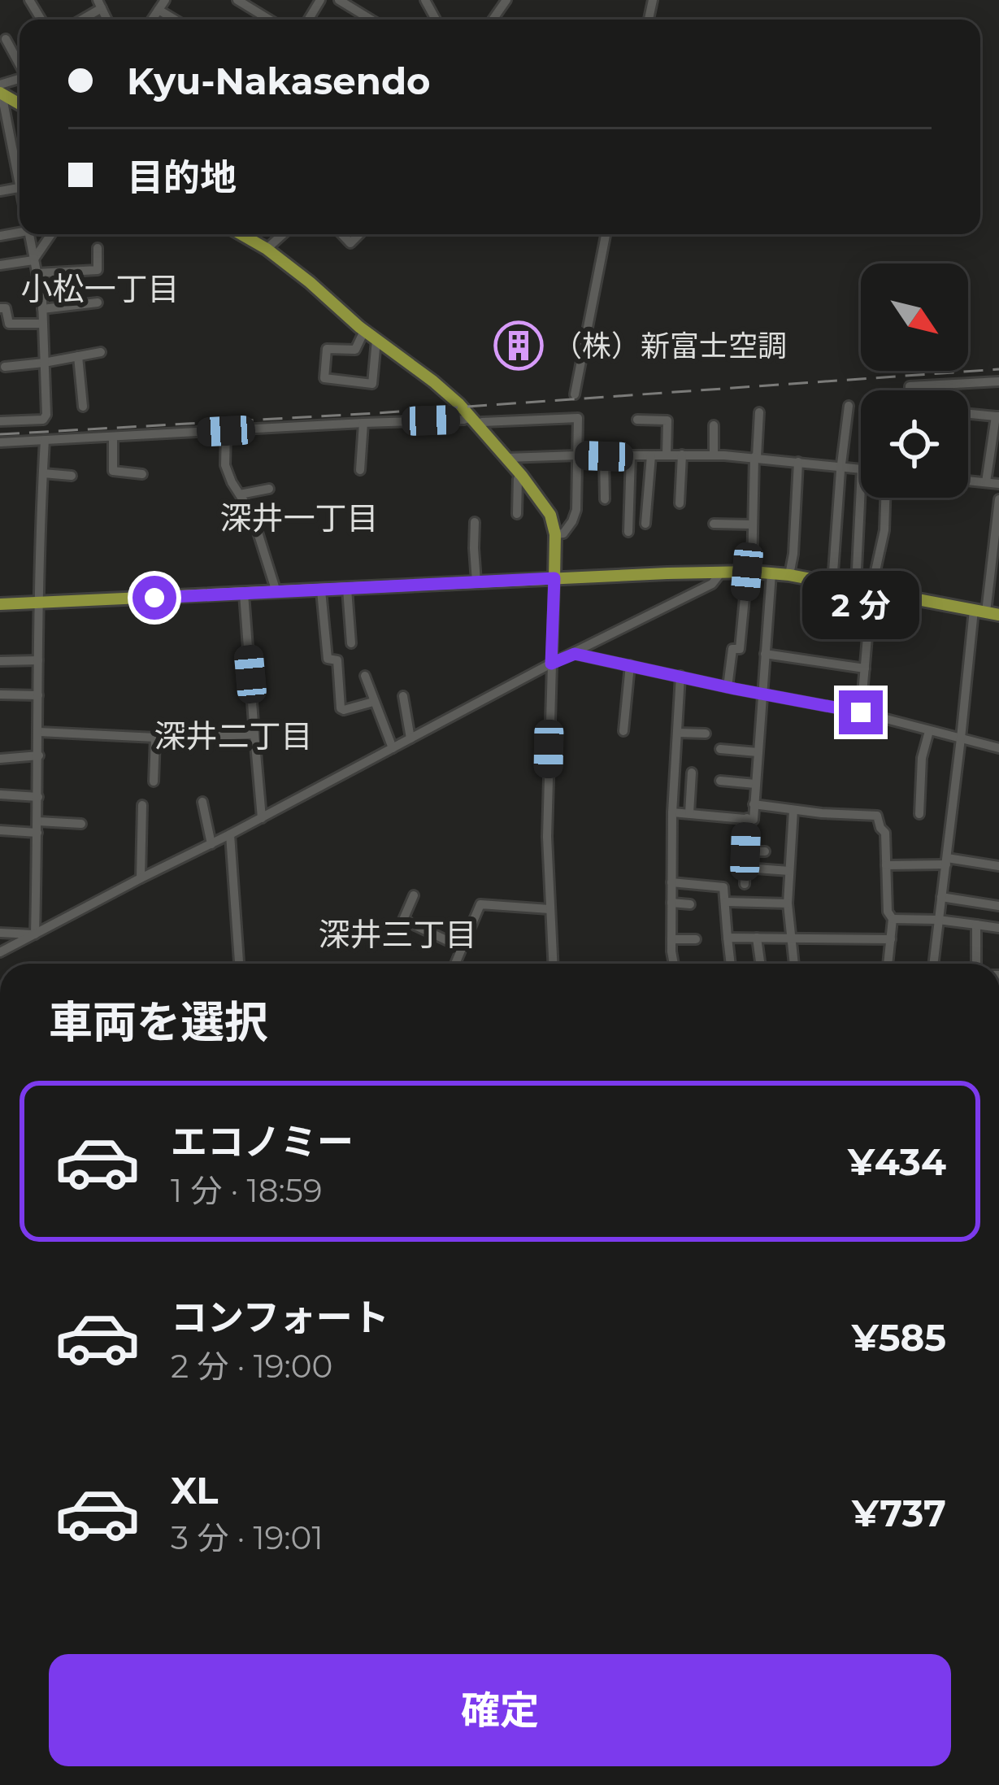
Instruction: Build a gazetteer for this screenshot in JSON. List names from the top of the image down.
{
  "districts": [
    "小松一丁目",
    "深井一丁目",
    "深井二丁目",
    "深井三丁目"
  ],
  "places": {
    "building": ["（株）新富士空調"]
  },
  "north": "bottom right",
  "page": {
    "banner": ["Kyu-Nakasendo", "目的地"],
    "bubble": "2 分",
    "heading": "車両を選択",
    "list": [
      {
        "name": "エコノミー",
        "note": "1 分 · 18:59",
        "value": "¥434"
      },
      {
        "name": "コンフォート",
        "note": "2 分 · 19:00",
        "value": "¥585"
      },
      {
        "name": "XL",
        "note": "3 分 · 19:01",
        "value": "¥737"
      }
    ],
    "buttons": "確定"
  }
}
